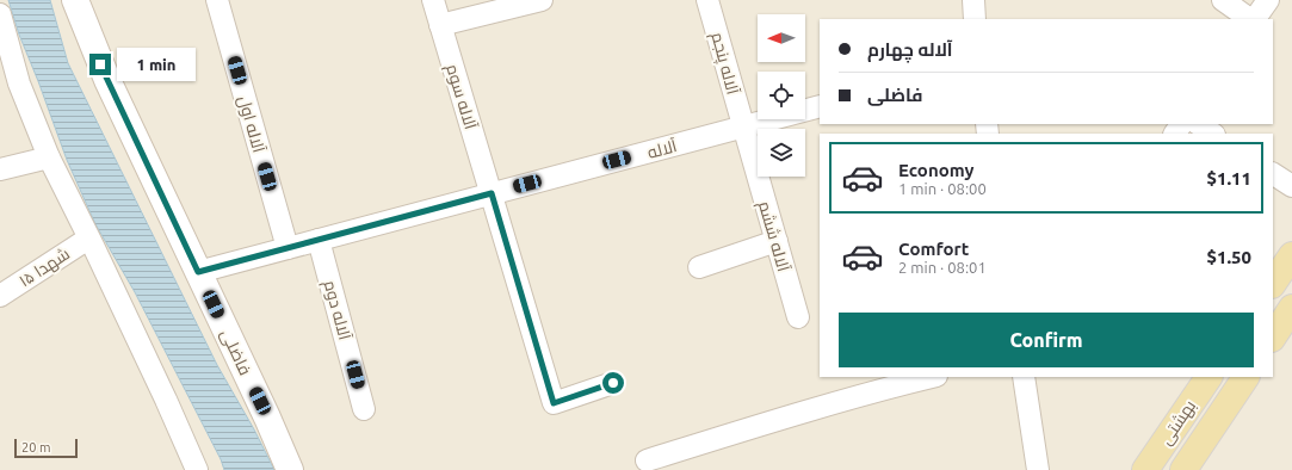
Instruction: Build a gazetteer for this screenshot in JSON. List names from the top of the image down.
{
  "streets": {
    "main road": ["فاضلی", "بهشتی"],
    "street": [
      "آلاله پنجم",
      "آلاله سوم",
      "آلاله اول",
      "آلاله",
      "آلاله ششم",
      "شهدا ۱۵",
      "آلاله دوم"
    ]
  },
  "crossings": [
    ["آلاله پنجم", "آلاله"],
    ["آلاله پنجم", "آلاله ششم"],
    ["آلاله سوم", "آلاله"],
    ["آلاله اول", "آلاله"],
    ["آلاله", "آلاله ششم"],
    ["آلاله", "آلاله دوم"],
    ["آلاله", "فاضلی"]
  ],
  "scale_bar": "20 m",
  "north": "left",
  "page": {
    "banner": ["آلاله چهارم", "فاضلی"],
    "bubble": "1 min",
    "list": [
      {
        "name": "Economy",
        "note": "1 min · 08:00",
        "value": "$1.11"
      },
      {
        "name": "Comfort",
        "note": "2 min · 08:01",
        "value": "$1.50"
      }
    ],
    "buttons": "Confirm",
    "scale": "20 m"
  }
}
